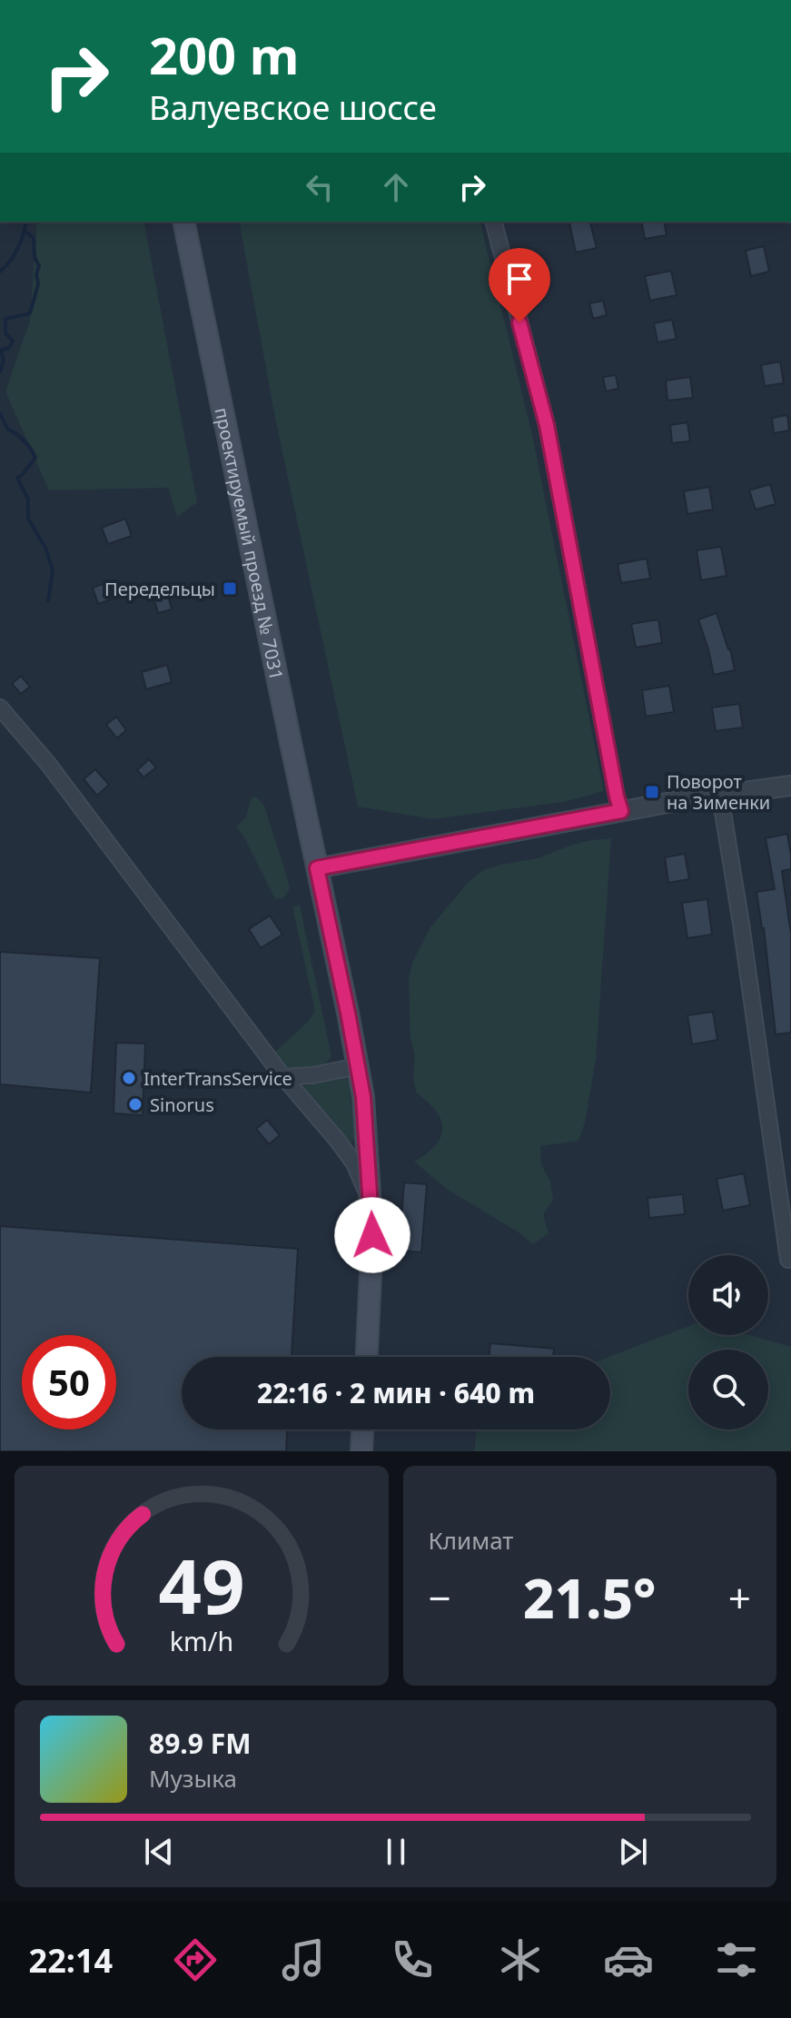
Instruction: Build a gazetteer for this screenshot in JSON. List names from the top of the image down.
{
  "streets": {
    "main road": ["проектируемый проезд № 7031"]
  },
  "places": {
    "transit": ["Передельцы", "Поворот на Зименки"],
    "other": ["InterTransService", "Sinorus"]
  },
  "page": {
    "turn": ["200 m", "Валуевское шоссе"],
    "limit": "50",
    "trip": "22:16 · 2 мин · 640 m",
    "tile": "Климат",
    "heat": ["−", "21.5°", "+"],
    "song": ["89.9 FM", "Музыка"],
    "tabs": "22:14",
    "gauge": ["49", "km/h"]
  }
}
